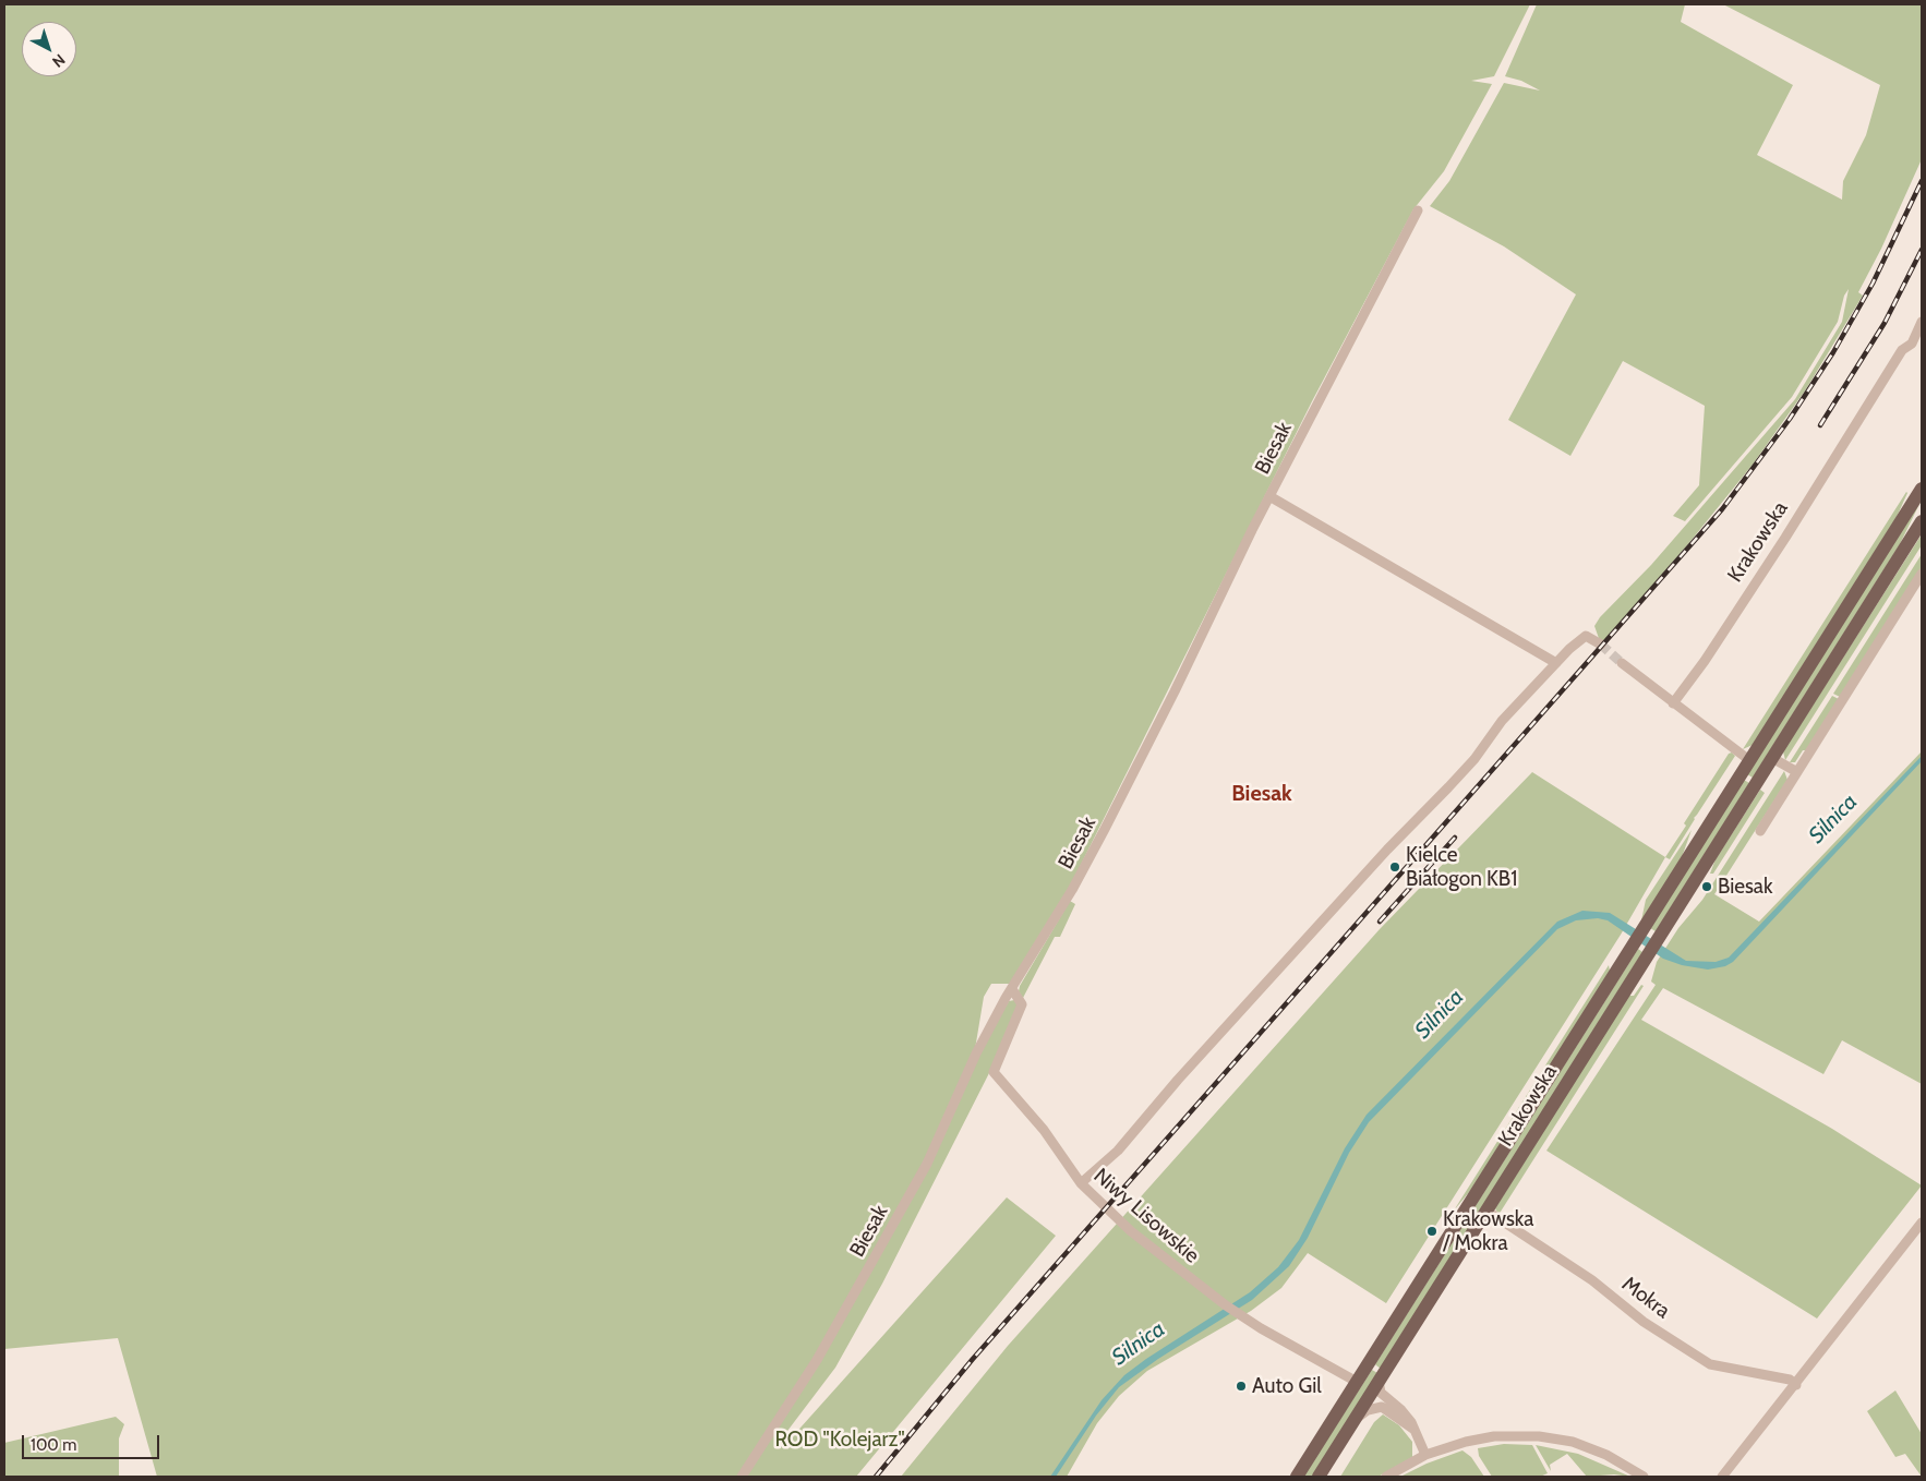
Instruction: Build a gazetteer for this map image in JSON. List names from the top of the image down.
{
  "streets": {
    "main road": ["Krakowska"],
    "street": ["Biesak", "Niwy Lisowskie", "Mokra"]
  },
  "crossings": [
    ["Biesak", "Niwy Lisowskie"],
    ["Krakowska", "Niwy Lisowskie"],
    ["Krakowska", "Mokra"]
  ],
  "districts": ["Biesak"],
  "water": ["Silnica"],
  "parks": ["ROD \"Kolejarz\""],
  "places": [
    "Kielce Białogon KB1",
    "Biesak",
    "Krakowska / Mokra",
    "Auto Gil"
  ],
  "scale_bar": "100 m",
  "north": "bottom right"
}
